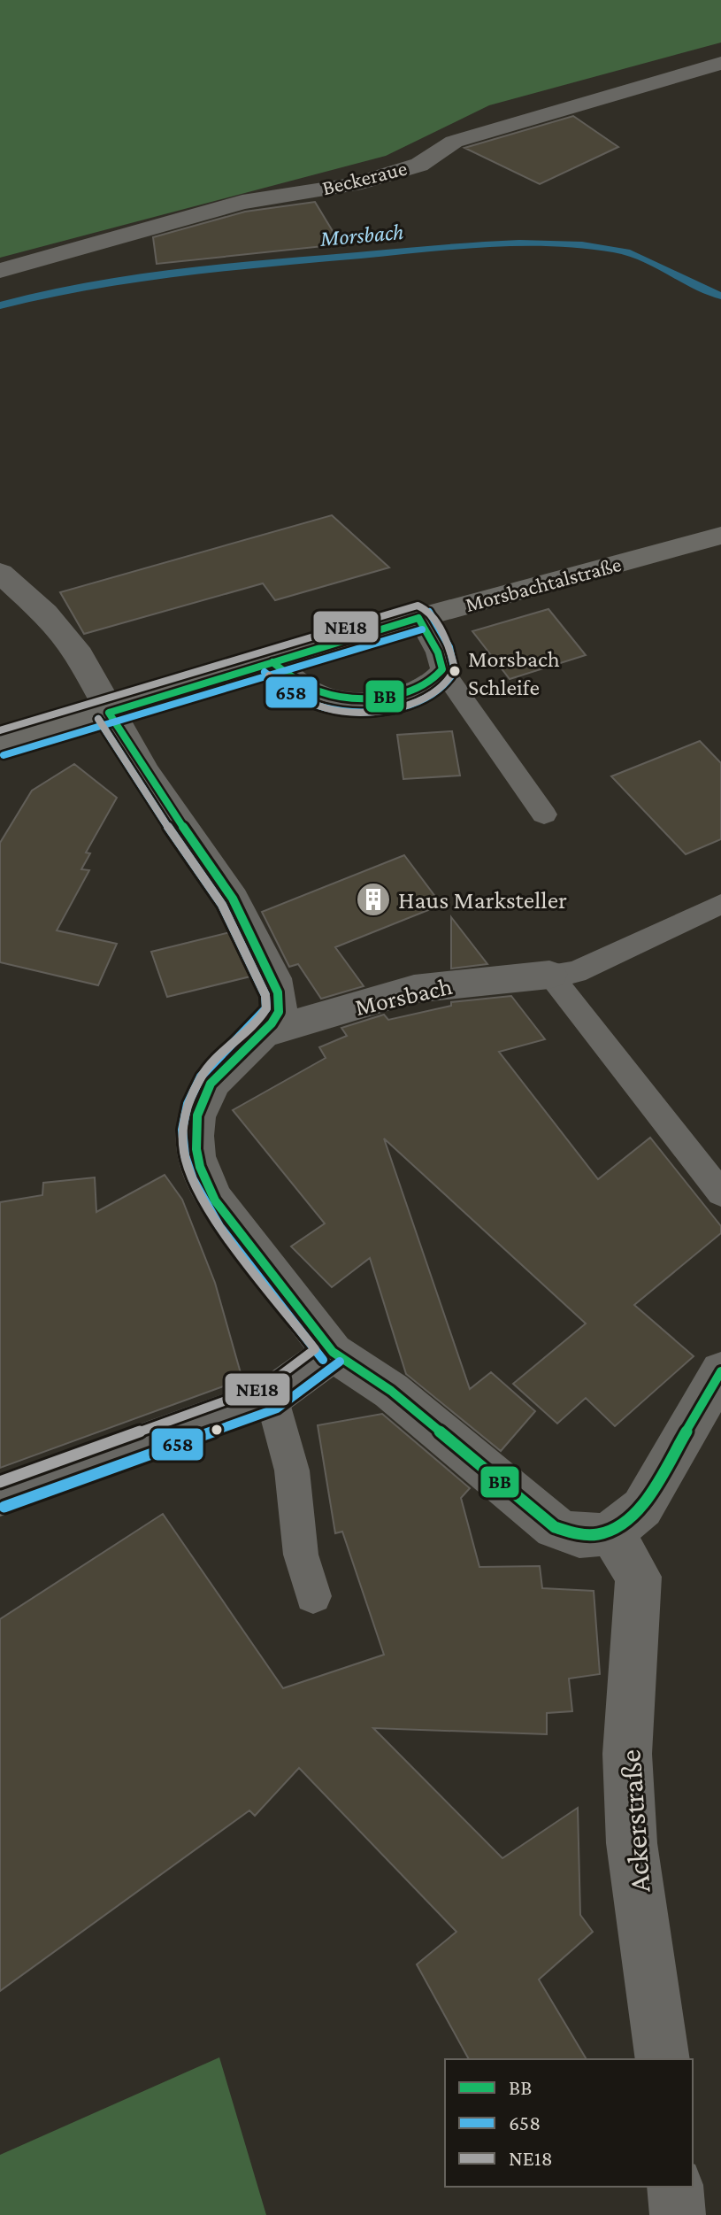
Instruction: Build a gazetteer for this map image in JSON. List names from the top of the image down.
{
  "streets": {
    "main road": ["Morsbachtalstraße"],
    "street": ["Beckeraue", "Morsbach", "Ackerstraße"]
  },
  "crossings": [
    ["Morsbachtalstraße", "Morsbach"],
    ["Morsbach", "Ackerstraße"]
  ],
  "water": ["Morsbach"],
  "places": {
    "other": ["Morsbach Schleife"],
    "building": ["Haus Marksteller"]
  },
  "lines": ["transit line NE18", "transit line 658", "transit line BB"],
  "legend": ["BB", "658", "NE18"]
}
